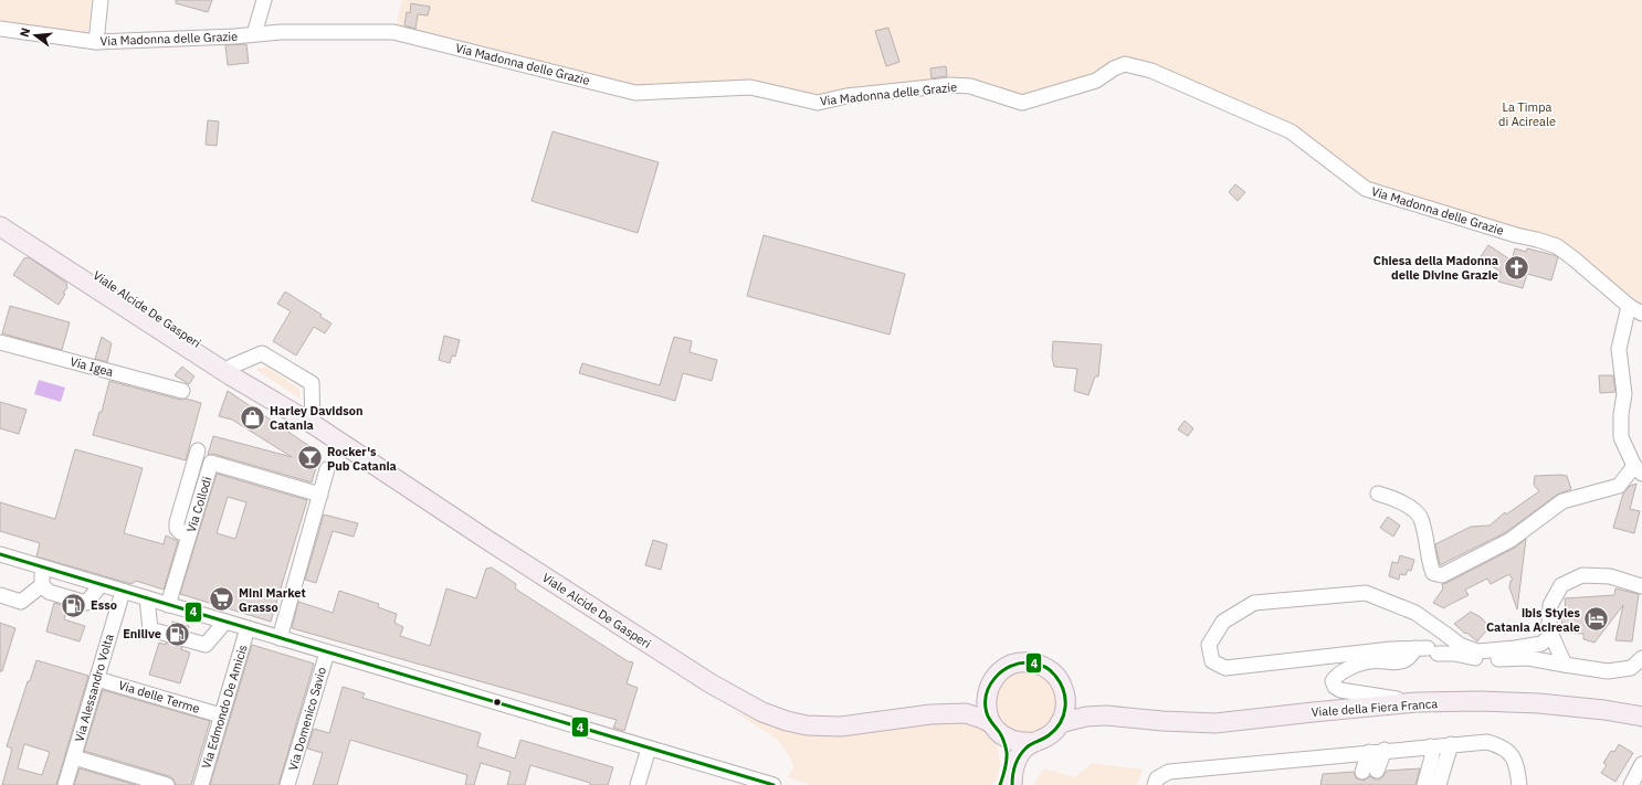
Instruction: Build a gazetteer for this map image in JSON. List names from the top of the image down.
{
  "streets": {
    "main road": ["Viale Alcide De Gasperi", "Viale della Fiera Franca"],
    "street": [
      "Via Madonna delle Grazie",
      "Via Igea",
      "Via Collodi",
      "Via Alessandro Volta",
      "Via delle Terme",
      "Via Edmondo De Amicis",
      "Via Domenico Savio"
    ]
  },
  "crossings": [
    ["Via Alessandro Volta", "Via delle Terme"],
    ["Via delle Terme", "Via Edmondo De Amicis"]
  ],
  "parks": ["La Timpa di Acireale"],
  "places": {
    "church": ["Chiesa della Madonna delle Divine Grazie"],
    "shop": ["Harley Davidson Catania"],
    "bar": ["Rocker's Pub Catania"],
    "supermarket": ["Mini Market Grasso"],
    "fuel station": ["Esso", "Enilive"],
    "hotel": ["ibis Styles Catania Acireale"]
  },
  "lines": ["transit line 4"],
  "north": "left"
}
